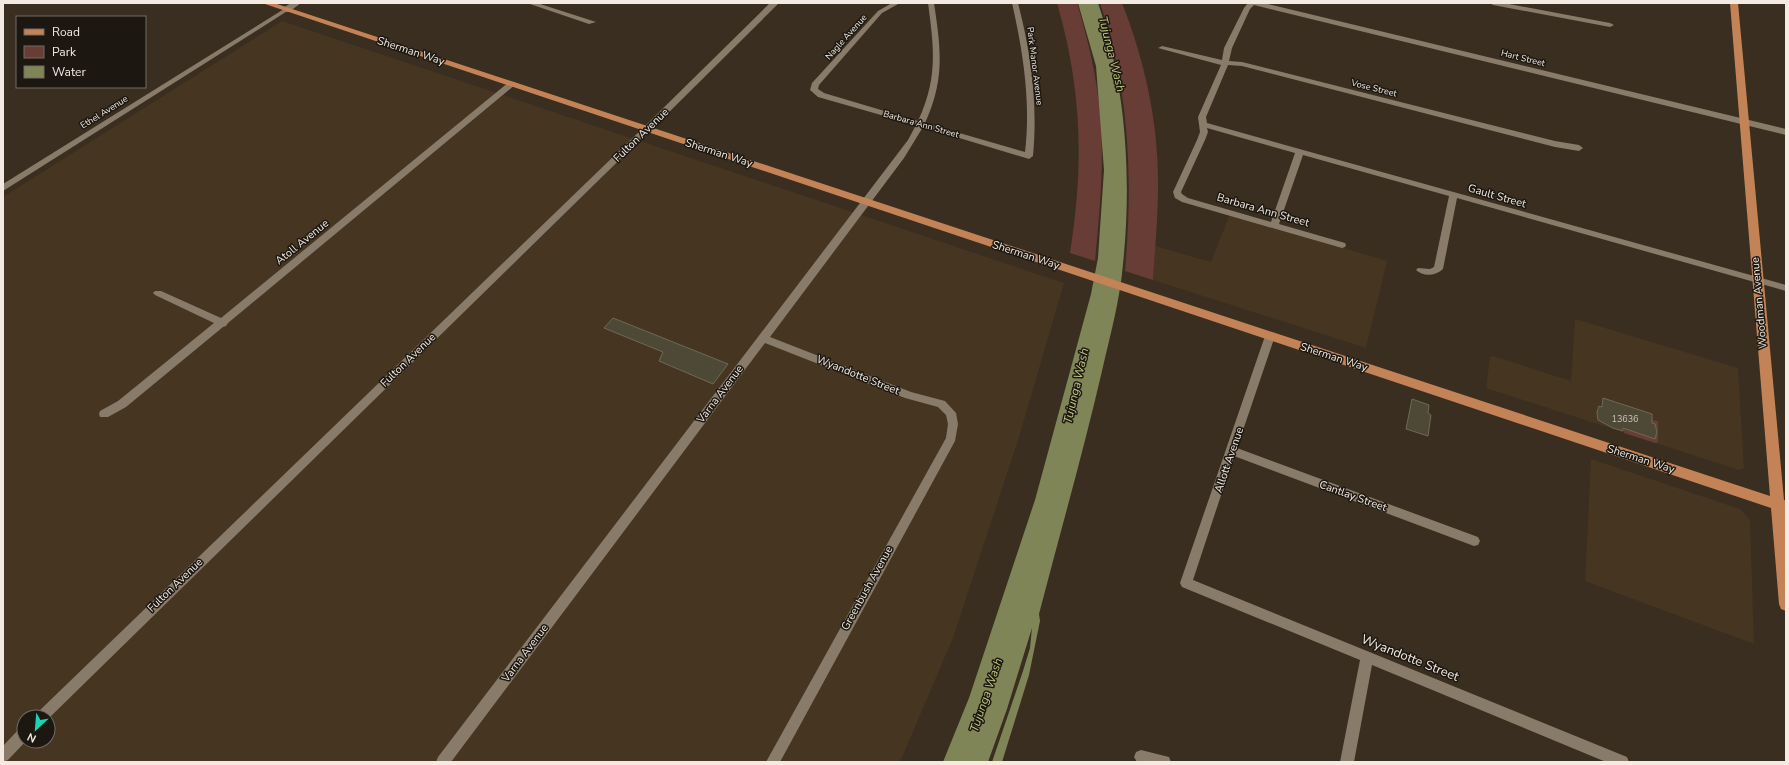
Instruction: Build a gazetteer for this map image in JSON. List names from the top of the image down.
{
  "streets": {
    "main road": ["Sherman Way", "Woodman Avenue"],
    "street": [
      "Nagle Avenue",
      "Hart Street",
      "Park Manor Avenue",
      "Vose Street",
      "Ethel Avenue",
      "Barbara Ann Street",
      "Fulton Avenue",
      "Gault Street",
      "Atoll Avenue",
      "Wyandotte Street",
      "Varna Avenue",
      "Allott Avenue",
      "Cantlay Street",
      "Greenbush Avenue"
    ]
  },
  "crossings": [
    ["Nagle Avenue", "Barbara Ann Street"],
    ["Sherman Way", "Ethel Avenue"],
    ["Sherman Way", "Fulton Avenue"],
    ["Sherman Way", "Atoll Avenue"],
    ["Sherman Way", "Woodman Avenue"],
    ["Sherman Way", "Varna Avenue"],
    ["Sherman Way", "Allott Avenue"],
    ["Hart Street", "Woodman Avenue"],
    ["Park Manor Avenue", "Barbara Ann Street"],
    ["Barbara Ann Street", "Gault Street"],
    ["Barbara Ann Street", "Varna Avenue"],
    ["Gault Street", "Woodman Avenue"],
    ["Wyandotte Street", "Varna Avenue"],
    ["Wyandotte Street", "Allott Avenue"],
    ["Wyandotte Street", "Greenbush Avenue"],
    ["Allott Avenue", "Cantlay Street"]
  ],
  "water": ["Tujunga Wash"],
  "house_numbers": ["13636"],
  "legend": ["Road", "Park", "Water"],
  "north": "bottom left"
}
